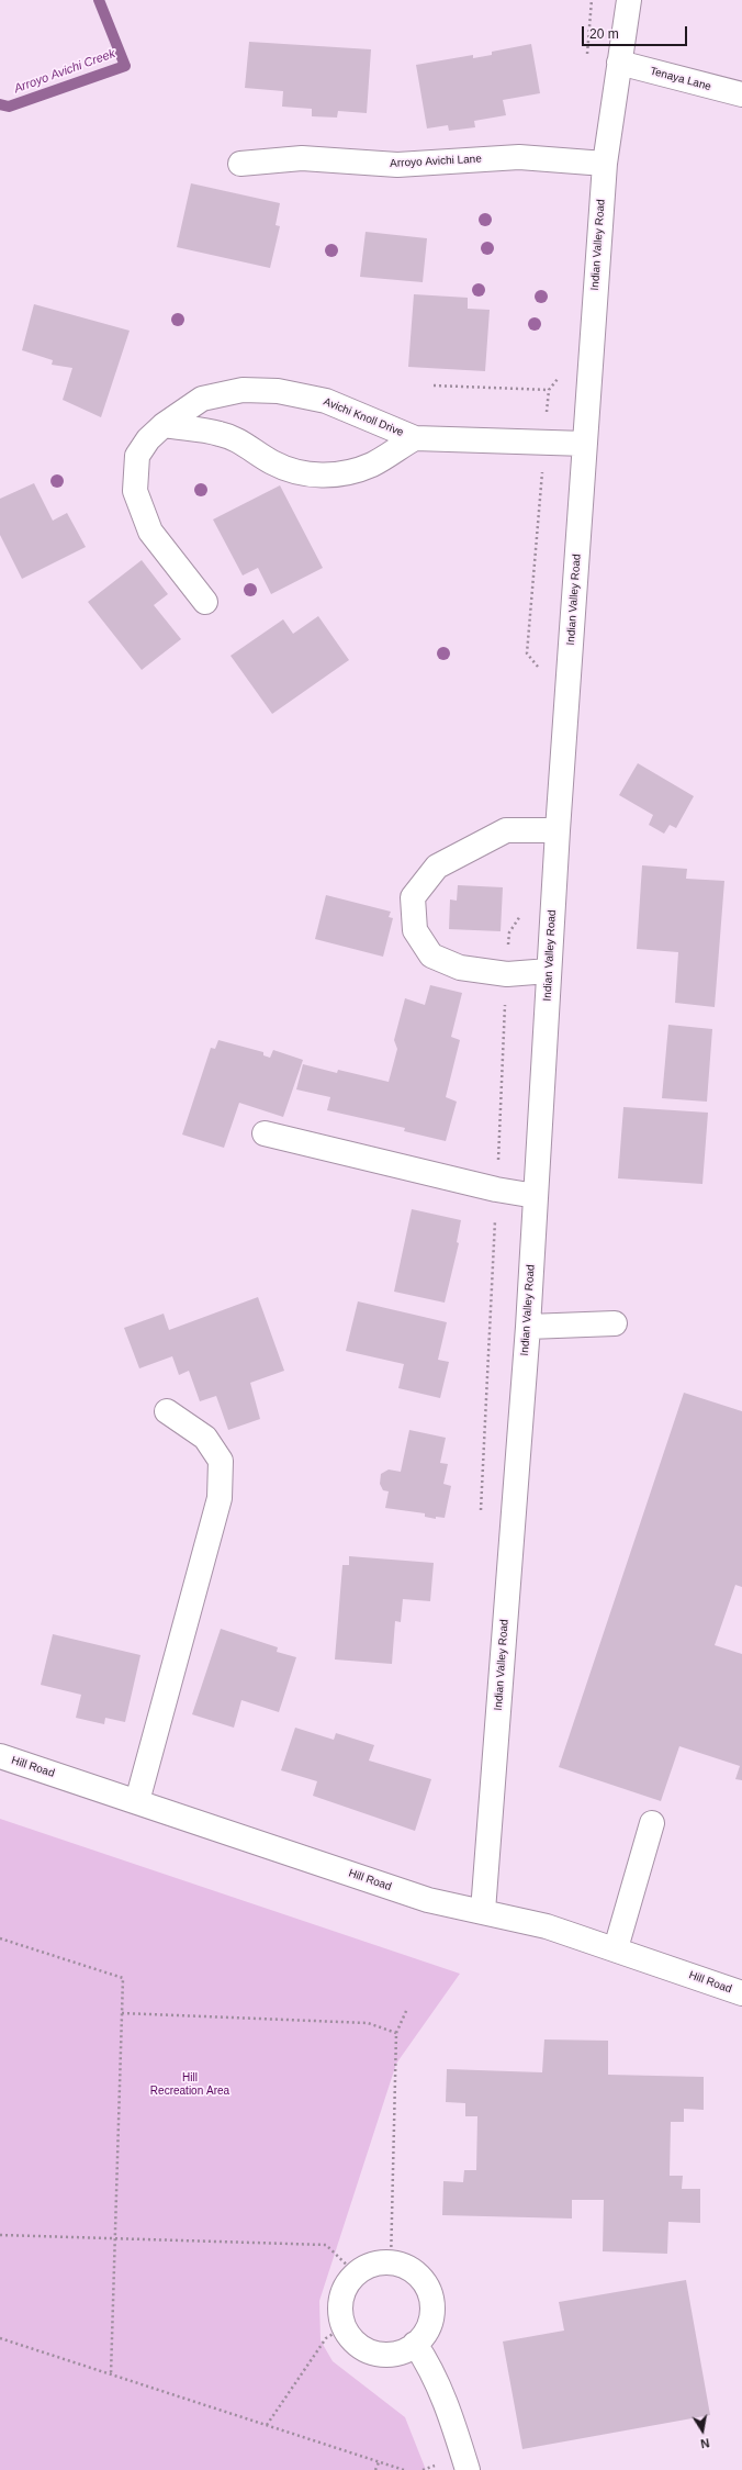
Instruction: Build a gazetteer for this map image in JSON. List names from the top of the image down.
{
  "streets": {
    "street": [
      "Tenaya Lane",
      "Arroyo Avichi Lane",
      "Indian Valley Road",
      "Avichi Knoll Drive",
      "Hill Road"
    ]
  },
  "crossings": [
    ["Tenaya Lane", "Indian Valley Road"],
    ["Arroyo Avichi Lane", "Indian Valley Road"],
    ["Indian Valley Road", "Avichi Knoll Drive"],
    ["Indian Valley Road", "Hill Road"]
  ],
  "water": ["Arroyo Avichi Creek"],
  "parks": ["Hill Recreation Area"],
  "scale_bar": "20 m",
  "north": "bottom"
}
